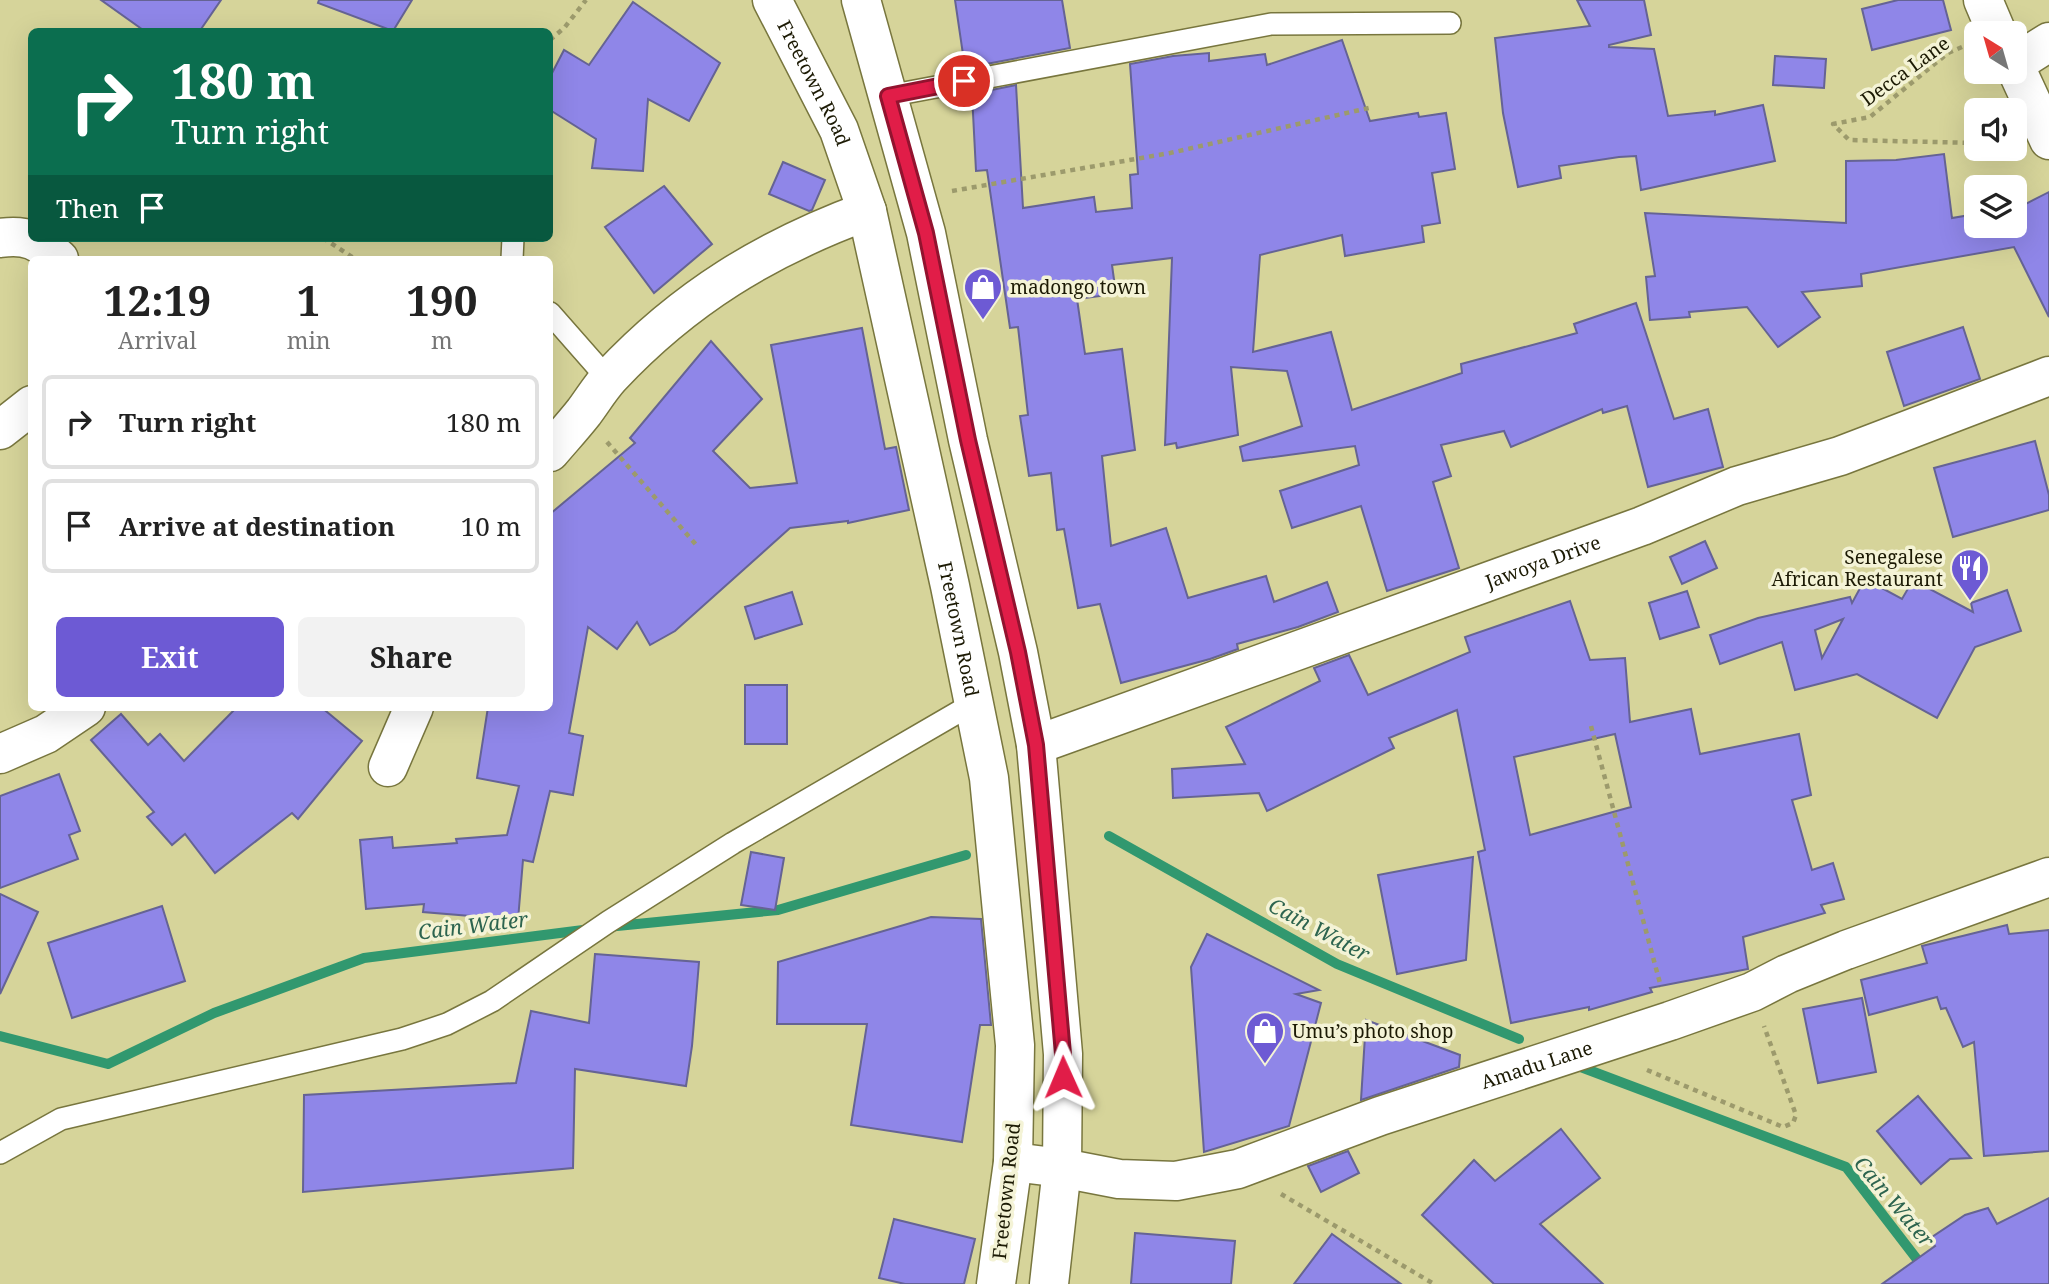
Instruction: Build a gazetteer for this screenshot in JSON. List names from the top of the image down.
{
  "streets": {
    "street": ["Freetown Road", "Jawoya Drive", "Amadu Lane"],
    "path": ["Decca Lane"]
  },
  "crossings": [
    ["Freetown Road", "Amadu Lane"]
  ],
  "water": ["Cain Water"],
  "places": {
    "shop": ["madongo town", "Umu’s photo shop"],
    "restaurant": ["Senegalese African Restaurant"]
  },
  "north": "top left",
  "page": {
    "turn": ["180 m", "Turn right"],
    "then": "Then",
    "eta": [
      "12:19",
      "Arrival",
      "1",
      "min",
      "190",
      "m"
    ],
    "list": [
      {
        "name": "Turn right",
        "value": "180 m"
      },
      {
        "name": "Arrive at destination",
        "value": "10 m"
      }
    ],
    "buttons": ["Exit", "Share"]
  }
}
